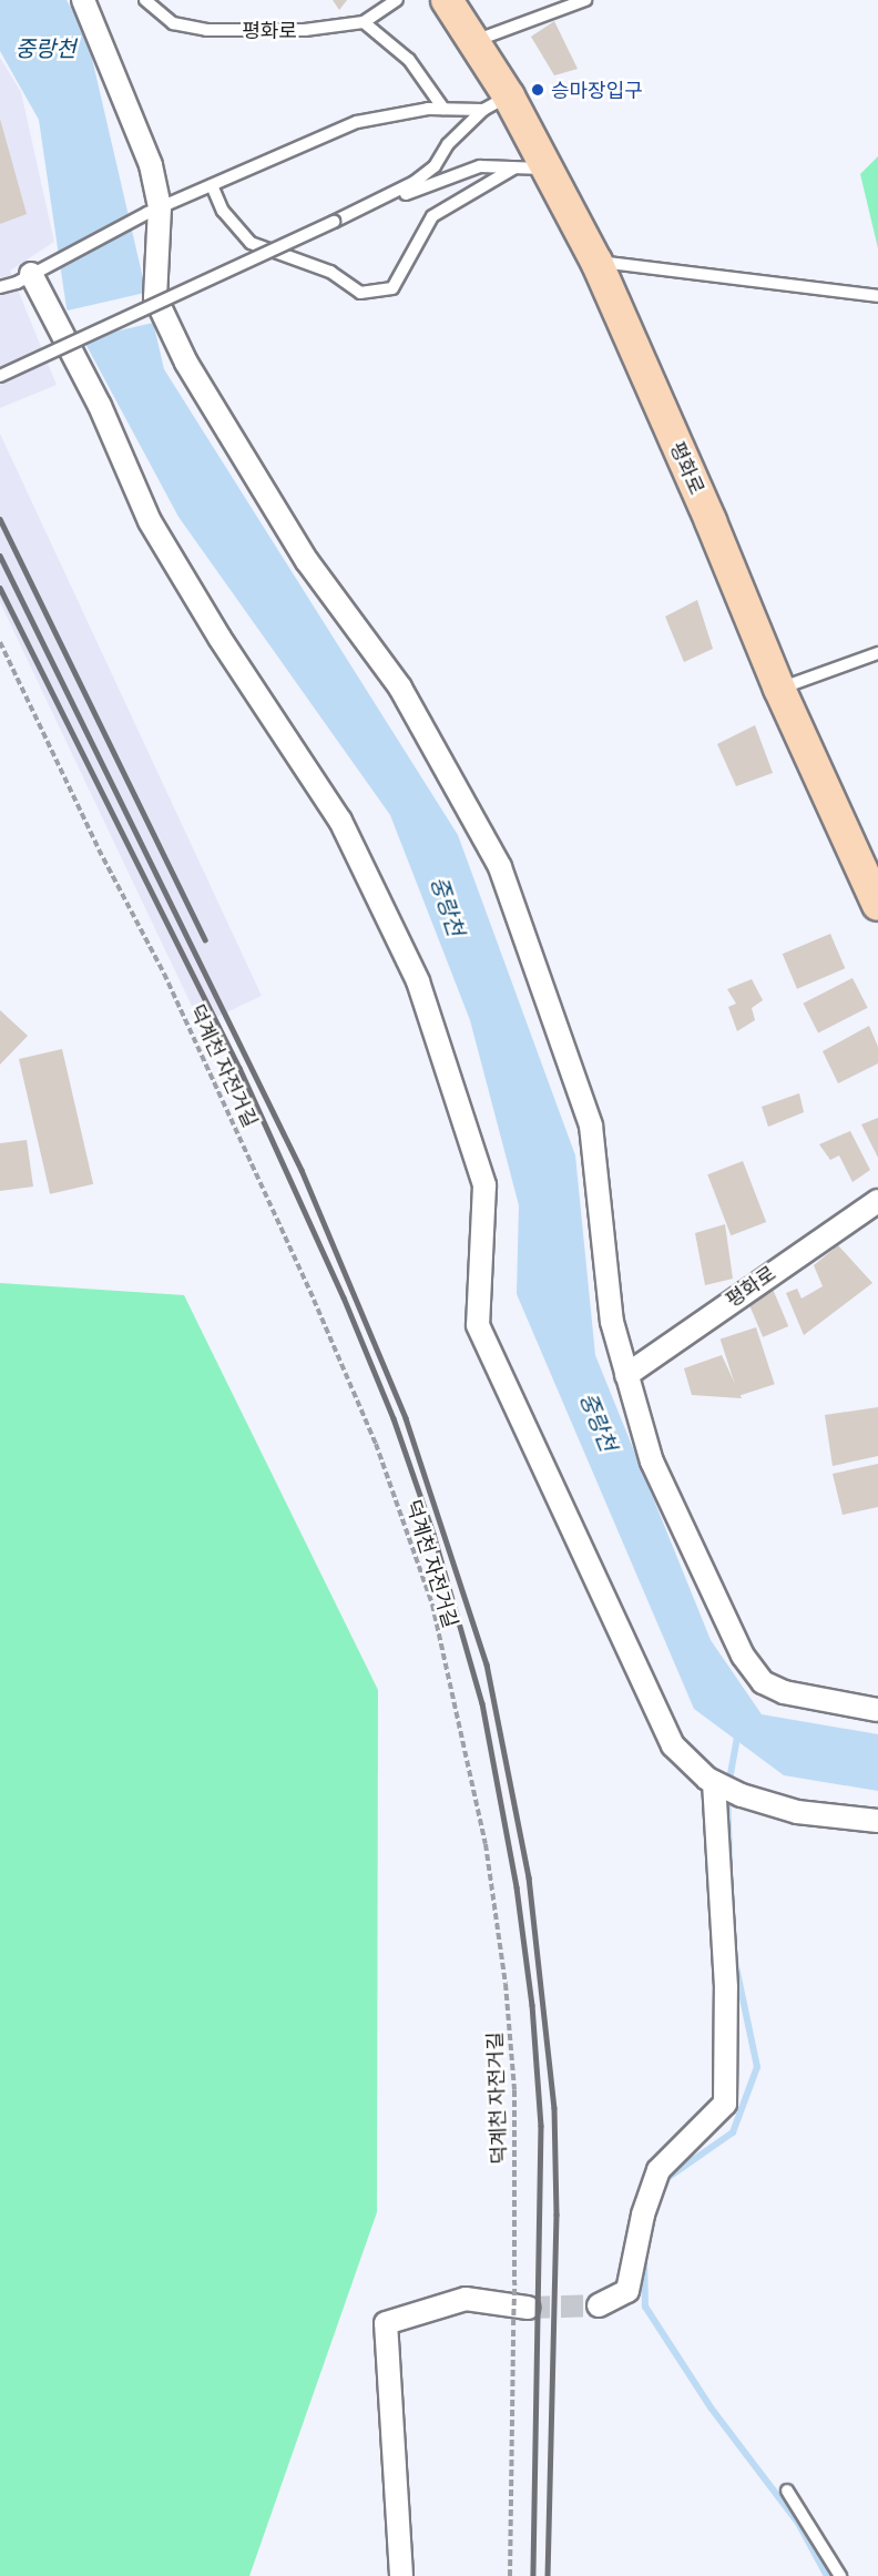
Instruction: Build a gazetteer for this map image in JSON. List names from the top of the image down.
{
  "streets": {
    "main road": ["평화로"],
    "path": ["덕계천 자전거길"]
  },
  "water": ["중랑천"],
  "places": ["승마장입구"]
}
